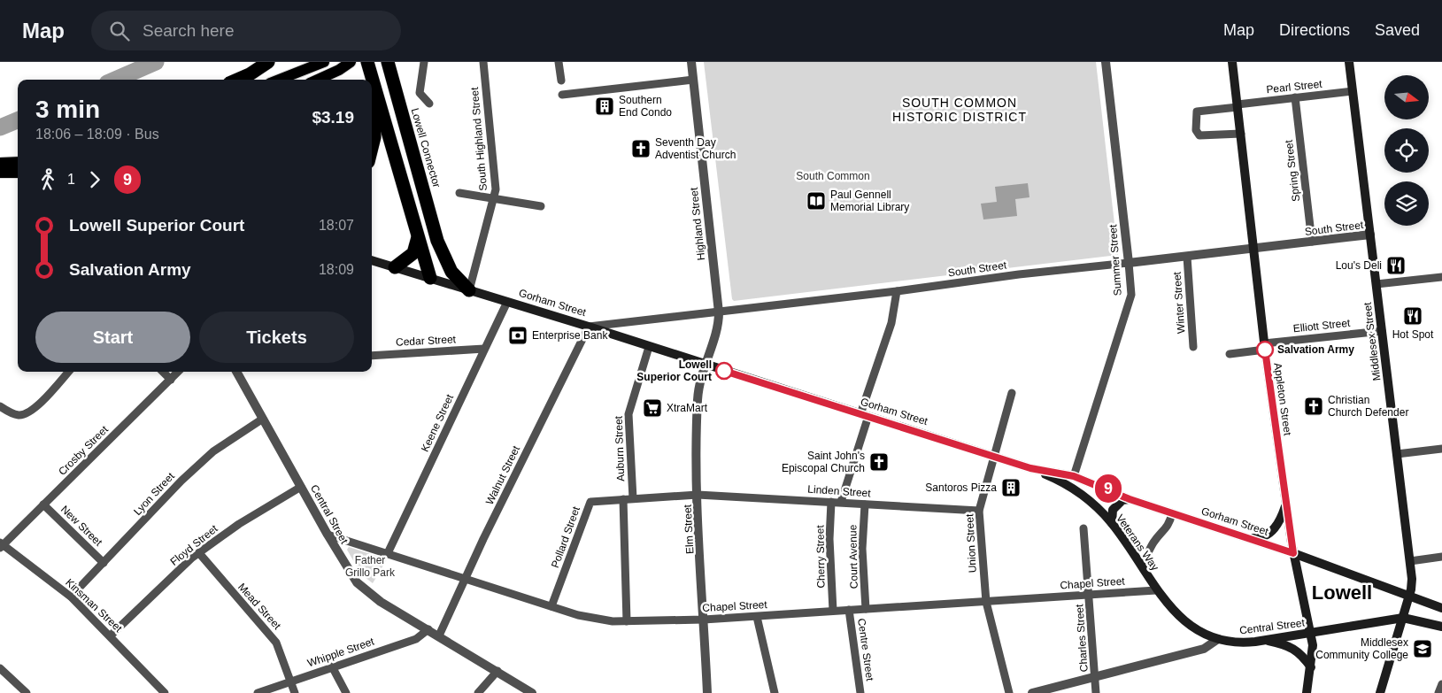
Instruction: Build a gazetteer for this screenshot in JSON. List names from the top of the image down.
{
  "streets": {
    "highway": ["Lowell Connector"],
    "main road": [
      "Gorham Street",
      "Middlesex Street",
      "Appleton Street",
      "Central Street",
      "Veterans Way"
    ],
    "street": [
      "Pearl Street",
      "South Highland Street",
      "Spring Street",
      "Highland Street",
      "South Street",
      "Summer Street",
      "Winter Street",
      "Elliott Street",
      "Cedar Street",
      "Keene Street",
      "Auburn Street",
      "Crosby Street",
      "Walnut Street",
      "Linden Street",
      "Lyon Street",
      "New Street",
      "Elm Street",
      "Pollard Street",
      "Union Street",
      "Floyd Street",
      "Cherry Street",
      "Court Avenue",
      "Chapel Street",
      "Kinsman Street",
      "Mead Street",
      "Charles Street",
      "Centre Street",
      "Whipple Street"
    ]
  },
  "crossings": [
    ["Pearl Street", "Spring Street"],
    ["Pearl Street", "Middlesex Street"],
    ["Pearl Street", "Appleton Street"],
    ["South Highland Street", "Lowell Connector"],
    ["South Highland Street", "Gorham Street"],
    ["Lowell Connector", "Gorham Street"],
    ["Spring Street", "South Street"],
    ["Highland Street", "South Street"],
    ["Highland Street", "Gorham Street"],
    ["Highland Street", "Elm Street"],
    ["South Street", "Summer Street"],
    ["South Street", "Gorham Street"],
    ["South Street", "Winter Street"],
    ["South Street", "Middlesex Street"],
    ["South Street", "Appleton Street"],
    ["South Street", "Walnut Street"],
    ["Summer Street", "Gorham Street"],
    ["Gorham Street", "Middlesex Street"],
    ["Gorham Street", "Appleton Street"],
    ["Gorham Street", "Keene Street"],
    ["Gorham Street", "Auburn Street"],
    ["Gorham Street", "Walnut Street"],
    ["Gorham Street", "Elm Street"],
    ["Gorham Street", "Veterans Way"],
    ["Gorham Street", "Union Street"],
    ["Elliott Street", "Middlesex Street"],
    ["Elliott Street", "Appleton Street"],
    ["Cedar Street", "Keene Street"],
    ["Middlesex Street", "Central Street"],
    ["Appleton Street", "Central Street"],
    ["Keene Street", "Chapel Street"],
    ["Auburn Street", "Pollard Street"],
    ["Crosby Street", "New Street"],
    ["Crosby Street", "Kinsman Street"],
    ["Walnut Street", "Central Street"],
    ["Walnut Street", "Chapel Street"],
    ["Linden Street", "Elm Street"],
    ["Linden Street", "Pollard Street"],
    ["Linden Street", "Union Street"],
    ["Linden Street", "Cherry Street"],
    ["Linden Street", "Court Avenue"],
    ["Lyon Street", "Central Street"],
    ["Lyon Street", "New Street"],
    ["Lyon Street", "Kinsman Street"],
    ["Central Street", "Veterans Way"],
    ["Central Street", "Floyd Street"],
    ["Central Street", "Chapel Street"],
    ["Central Street", "Whipple Street"],
    ["Elm Street", "Pollard Street"],
    ["Elm Street", "Chapel Street"],
    ["Pollard Street", "Chapel Street"],
    ["Veterans Way", "Chapel Street"],
    ["Union Street", "Chapel Street"],
    ["Floyd Street", "Kinsman Street"],
    ["Floyd Street", "Mead Street"],
    ["Cherry Street", "Chapel Street"],
    ["Court Avenue", "Chapel Street"],
    ["Chapel Street", "Charles Street"],
    ["Chapel Street", "Centre Street"],
    ["Mead Street", "Whipple Street"]
  ],
  "districts": ["SOUTH COMMON HISTORIC DISTRICT", "Lowell"],
  "parks": ["South Common", "Father Grillo Park"],
  "places": {
    "building": ["Southern End Condo", "Santoros Pizza"],
    "church": ["Seventh Day Adventist Church", "Christian Church Defender", "Saint John's Episcopal Church"],
    "library": ["Paul Gennell Memorial Library"],
    "restaurant": ["Lou's Deli", "Hot Spot"],
    "bank": ["Enterprise Bank"],
    "other": ["Salvation Army", "Lowell Superior Court"],
    "supermarket": ["XtraMart"],
    "school or university": ["Middlesex Community College"]
  },
  "lines": ["bus line 9"],
  "north": "right",
  "page": {
    "header": "Map",
    "search": "Search here",
    "nav": ["Map", "Directions", "Saved"],
    "on_map": "9",
    "heading": ["3 min", "18:06 – 18:09 · Bus", "$3.19"],
    "legs": ["1", "9"],
    "list": [
      {
        "name": "Lowell Superior Court",
        "value": "18:07"
      },
      {
        "name": "Salvation Army",
        "value": "18:09"
      }
    ],
    "buttons": ["Start", "Tickets"]
  }
}
